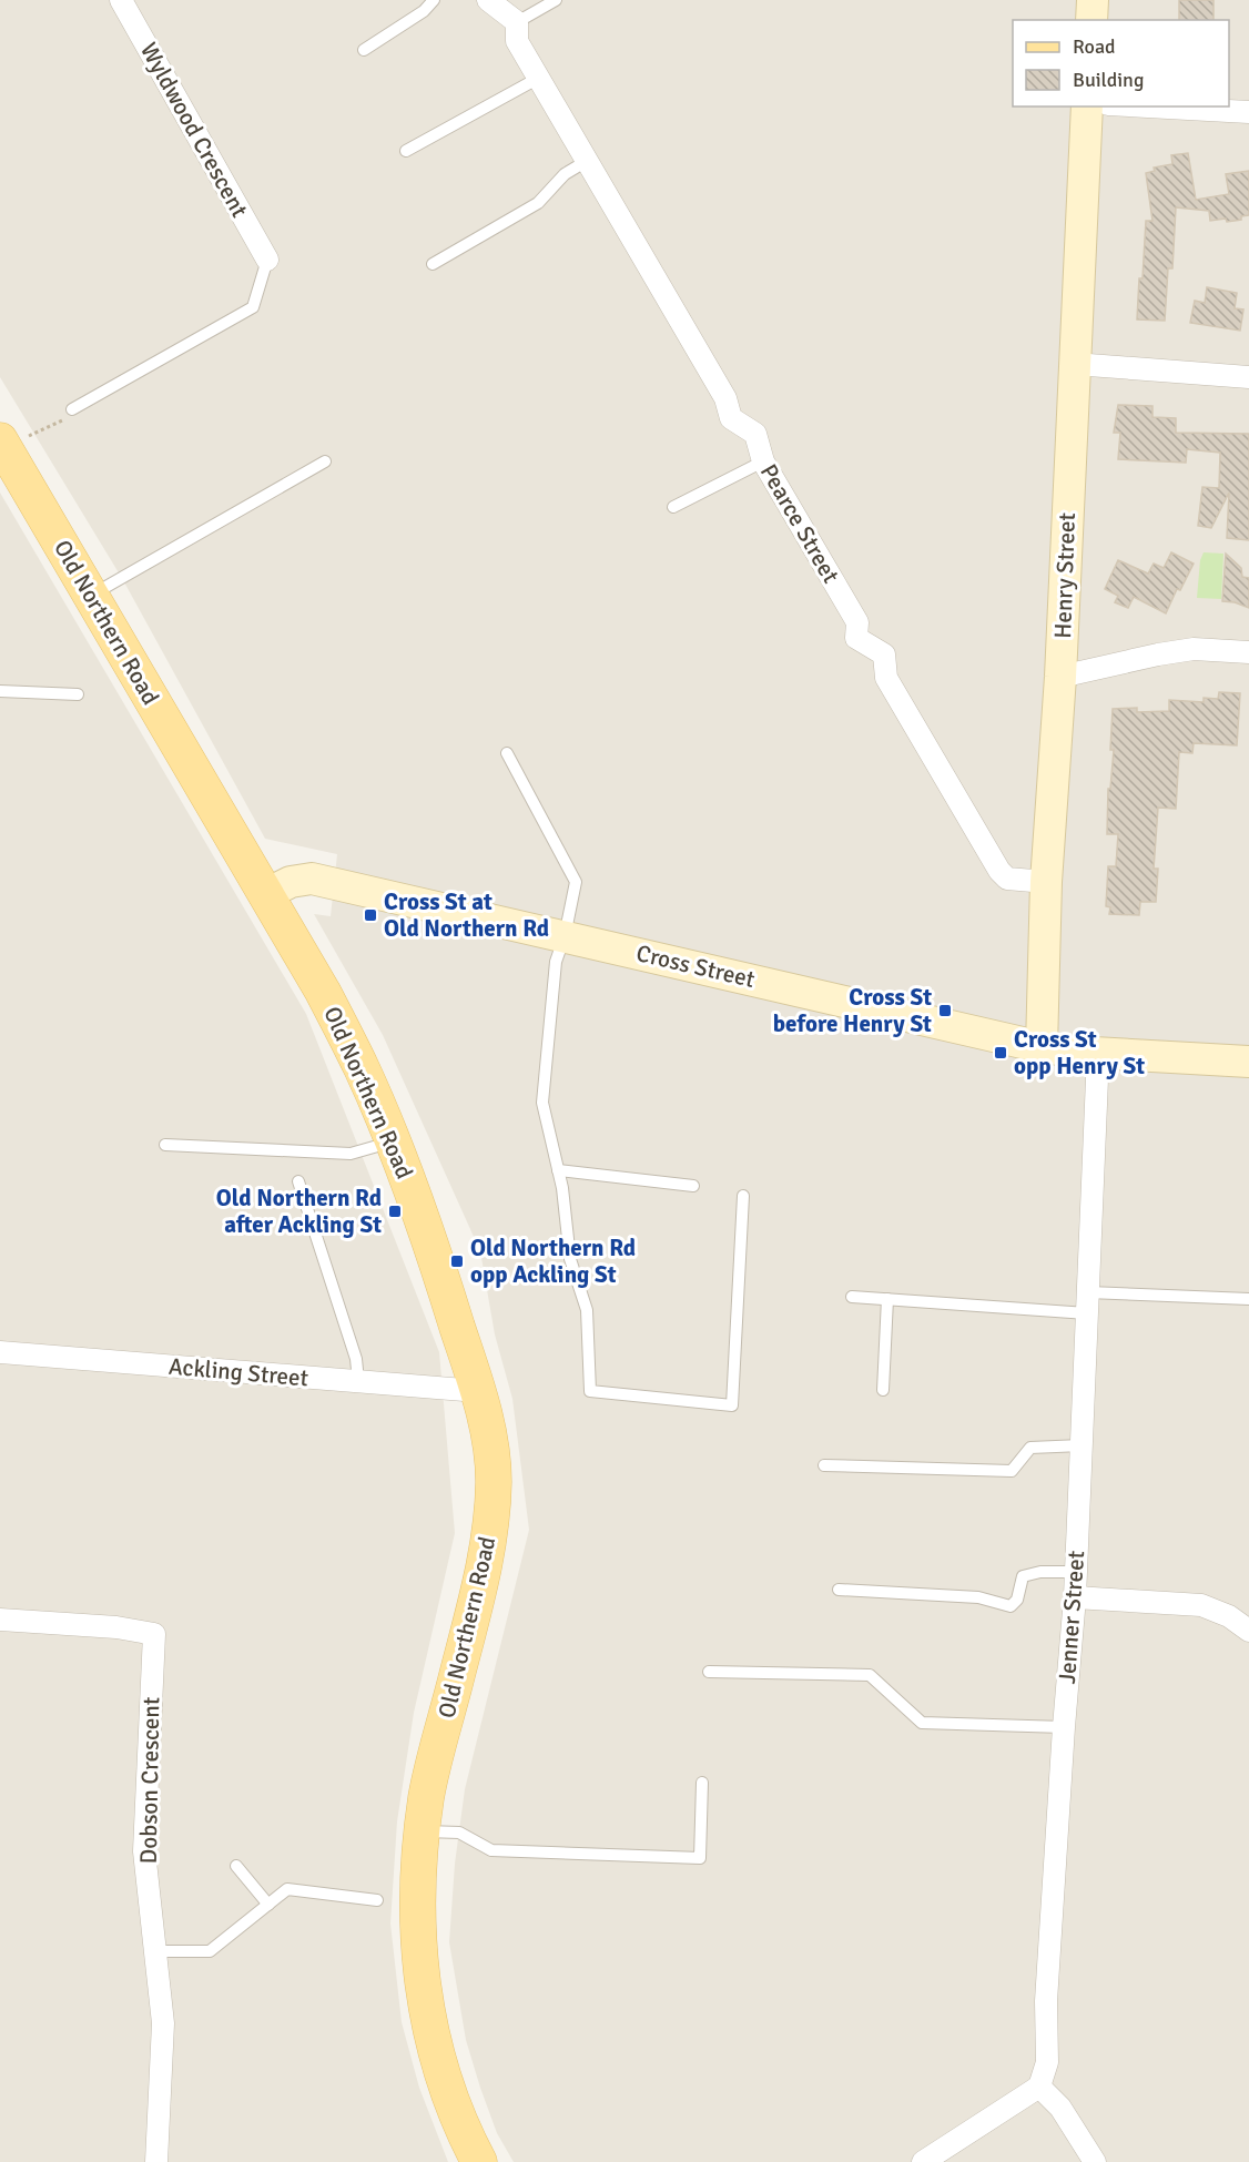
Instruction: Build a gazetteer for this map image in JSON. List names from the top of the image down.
{
  "streets": {
    "main road": ["Old Northern Road"],
    "street": [
      "Wyldwood Crescent",
      "Pearce Street",
      "Henry Street",
      "Cross Street",
      "Ackling Street",
      "Jenner Street",
      "Dobson Crescent"
    ]
  },
  "crossings": [
    ["Pearce Street", "Henry Street"],
    ["Henry Street", "Cross Street"],
    ["Old Northern Road", "Cross Street"],
    ["Old Northern Road", "Ackling Street"],
    ["Cross Street", "Jenner Street"]
  ],
  "places": {
    "transit": [
      "Cross St at Old Northern Rd",
      "Cross St before Henry St",
      "Cross St opp Henry St",
      "Old Northern Rd after Ackling St",
      "Old Northern Rd opp Ackling St"
    ]
  },
  "legend": ["Road", "Building"]
}
